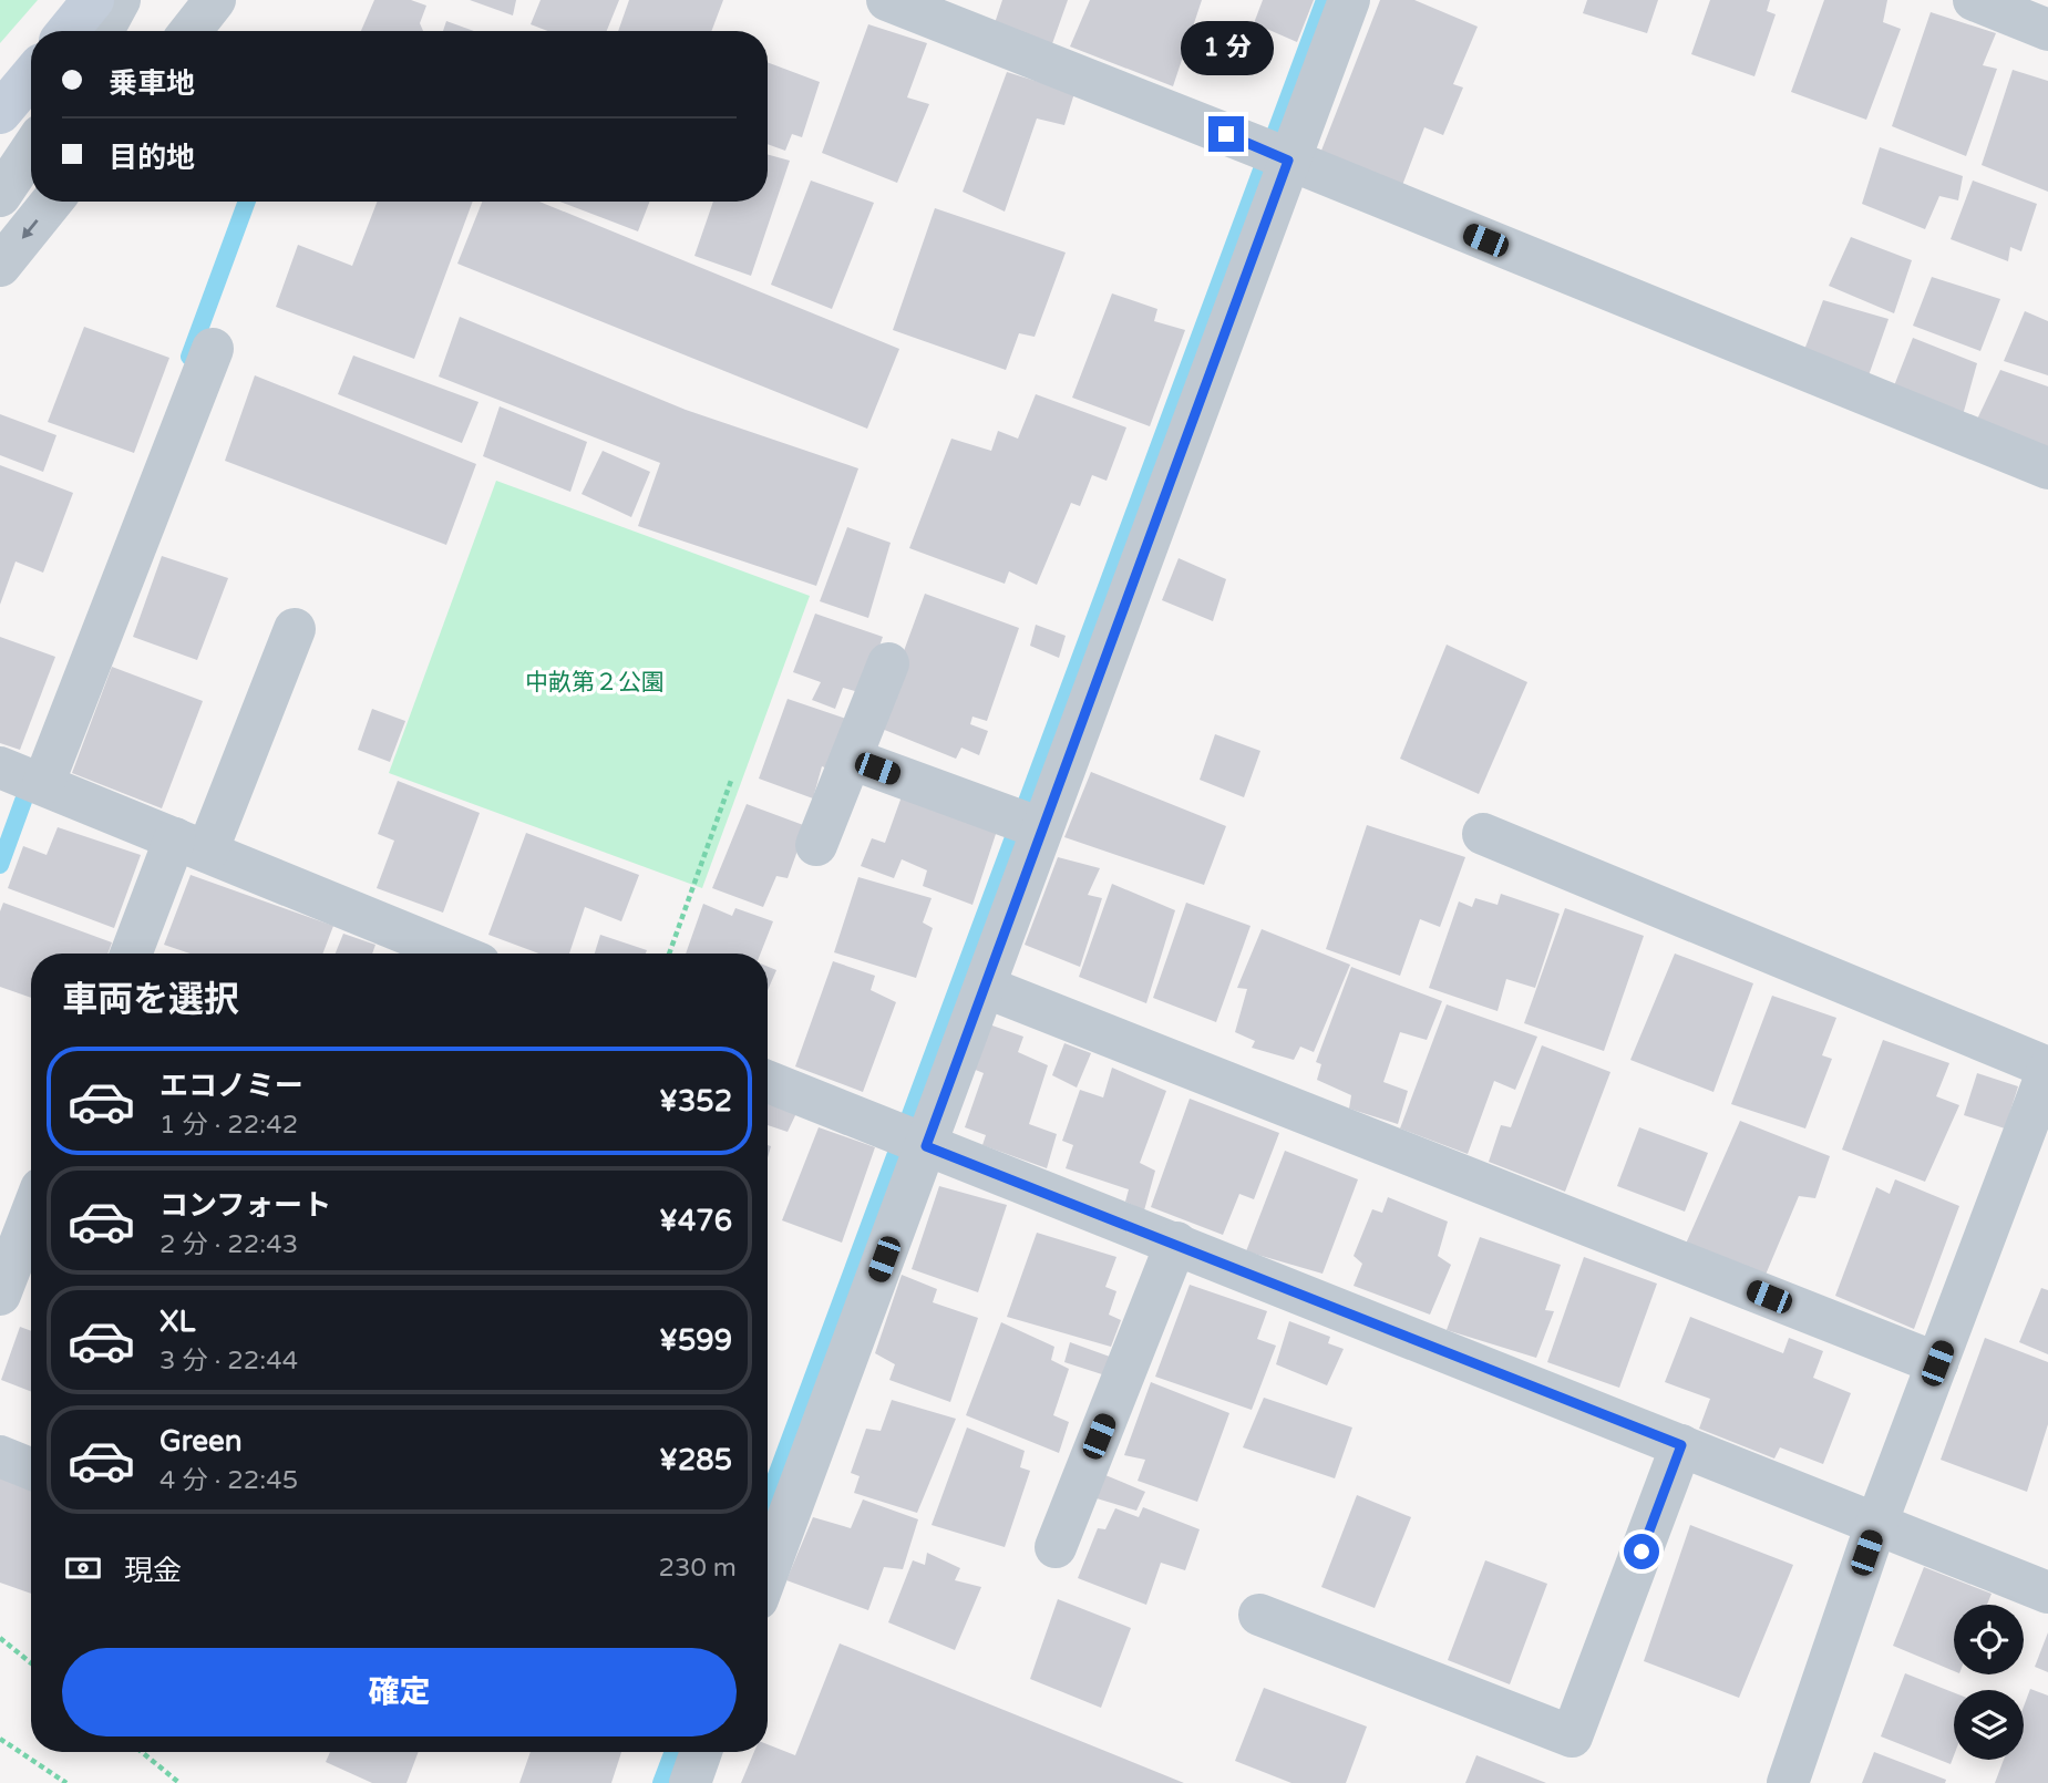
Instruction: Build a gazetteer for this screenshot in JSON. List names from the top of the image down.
{
  "parks": ["中畝第２公園"],
  "page": {
    "bubble": "1 分",
    "banner": ["乗車地", "目的地"],
    "heading": "車両を選択",
    "list": [
      {
        "name": "エコノミー",
        "note": "1 分 · 22:42",
        "value": "¥352"
      },
      {
        "name": "コンフォート",
        "note": "2 分 · 22:43",
        "value": "¥476"
      },
      {
        "name": "XL",
        "note": "3 分 · 22:44",
        "value": "¥599"
      },
      {
        "name": "Green",
        "note": "4 分 · 22:45",
        "value": "¥285"
      }
    ],
    "pay": ["現金", "230 m"],
    "buttons": "確定"
  }
}
